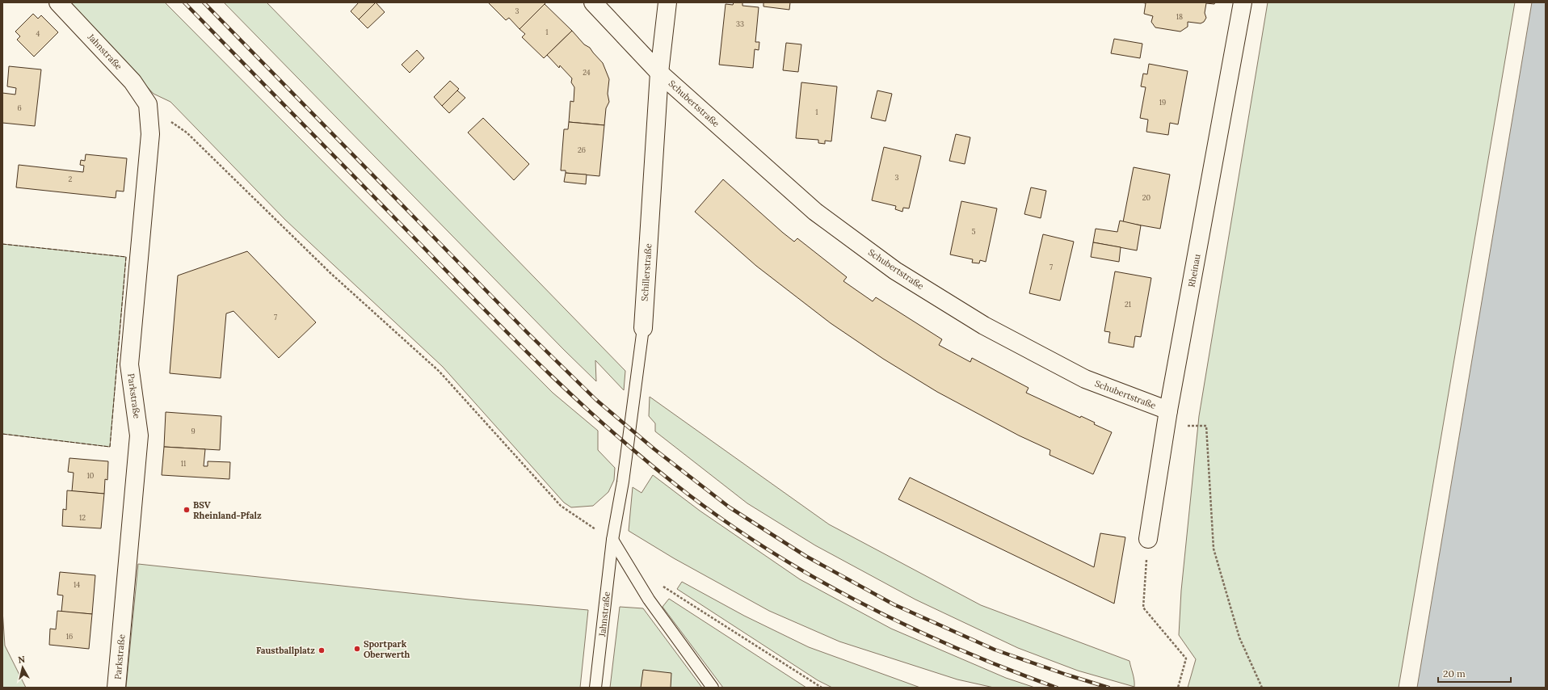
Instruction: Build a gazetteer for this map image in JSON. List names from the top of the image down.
{
  "streets": {
    "street": [
      "Jahnstraße",
      "Schubertstraße",
      "Rheinau",
      "Schillerstraße",
      "Parkstraße"
    ]
  },
  "crossings": [
    ["Jahnstraße", "Schillerstraße"],
    ["Jahnstraße", "Parkstraße"],
    ["Schubertstraße", "Rheinau"],
    ["Schubertstraße", "Schillerstraße"]
  ],
  "places": ["BSV Rheinland-Pfalz", "Sportpark Oberwerth", "Faustballplatz"],
  "house_numbers": [
    "3",
    "18",
    "33",
    "1",
    "4",
    "24",
    "19",
    "6",
    "1",
    "26",
    "3",
    "2",
    "20",
    "5",
    "7",
    "21",
    "7",
    "9",
    "11",
    "10",
    "12",
    "14",
    "16"
  ],
  "scale_bar": "20 m",
  "north": "top"
}
